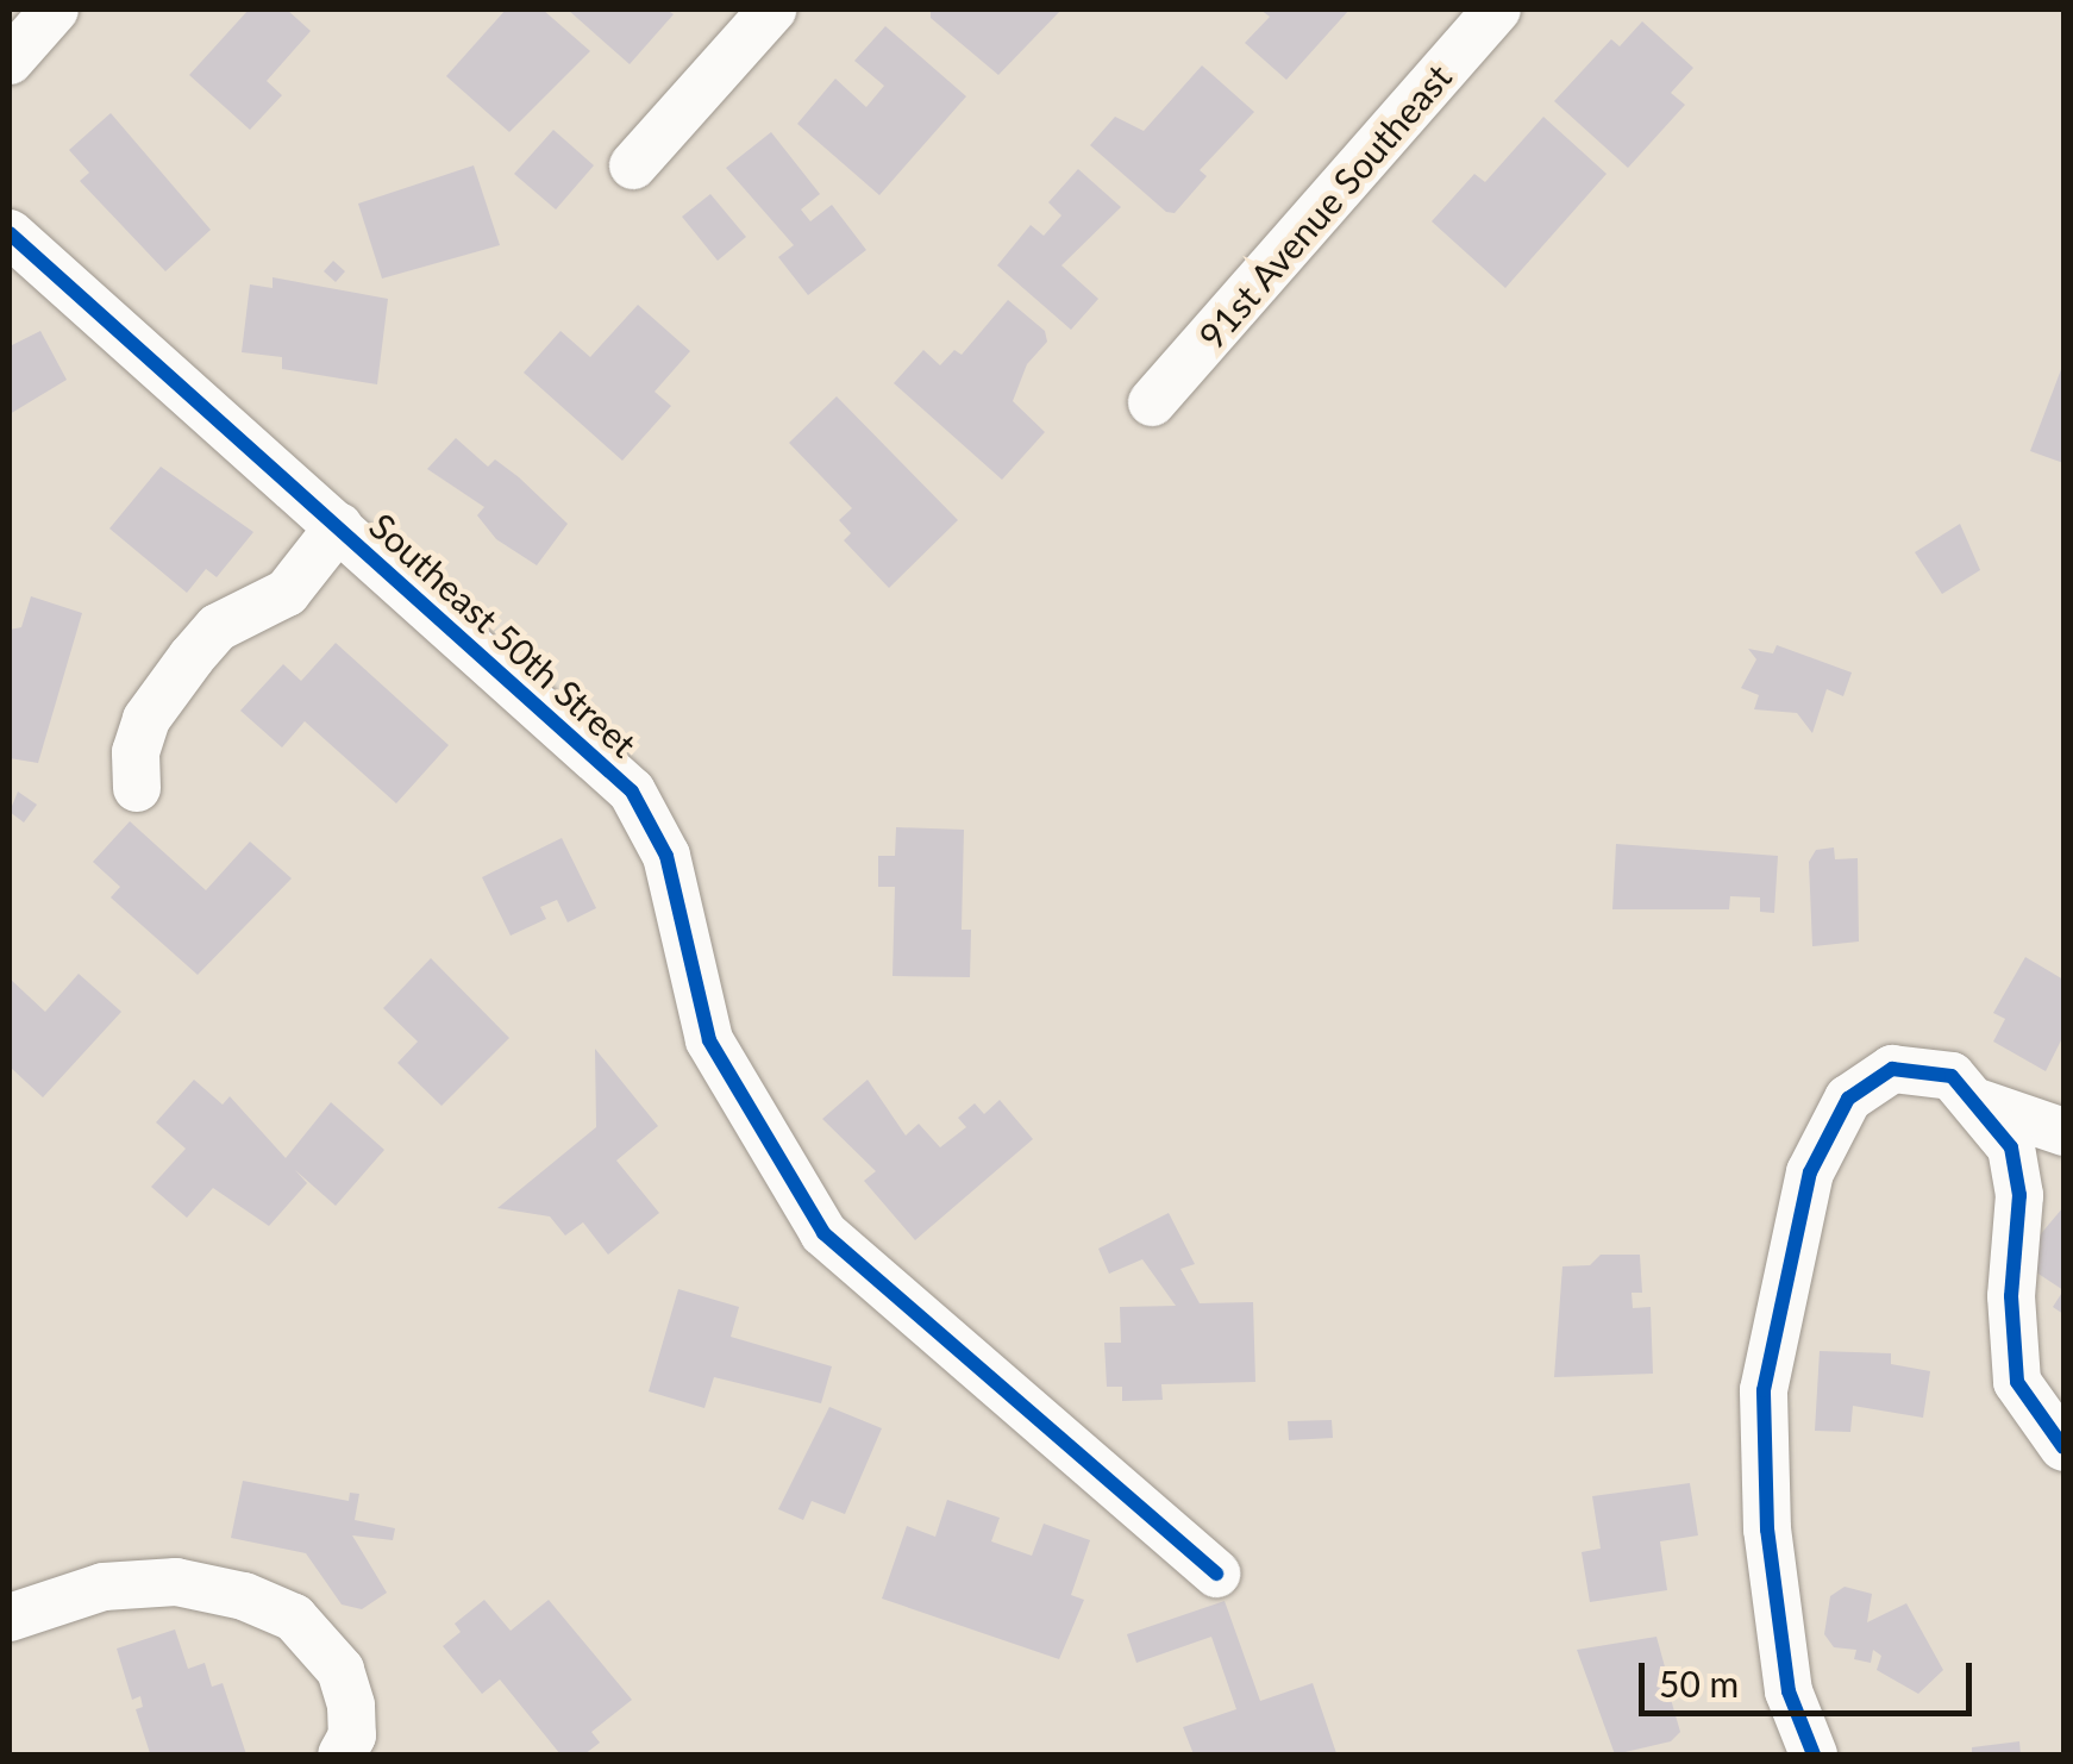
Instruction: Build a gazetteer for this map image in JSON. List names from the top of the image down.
{
  "streets": {
    "street": ["91st Avenue Southeast", "Southeast 50th Street"]
  },
  "scale_bar": "50 m"
}
